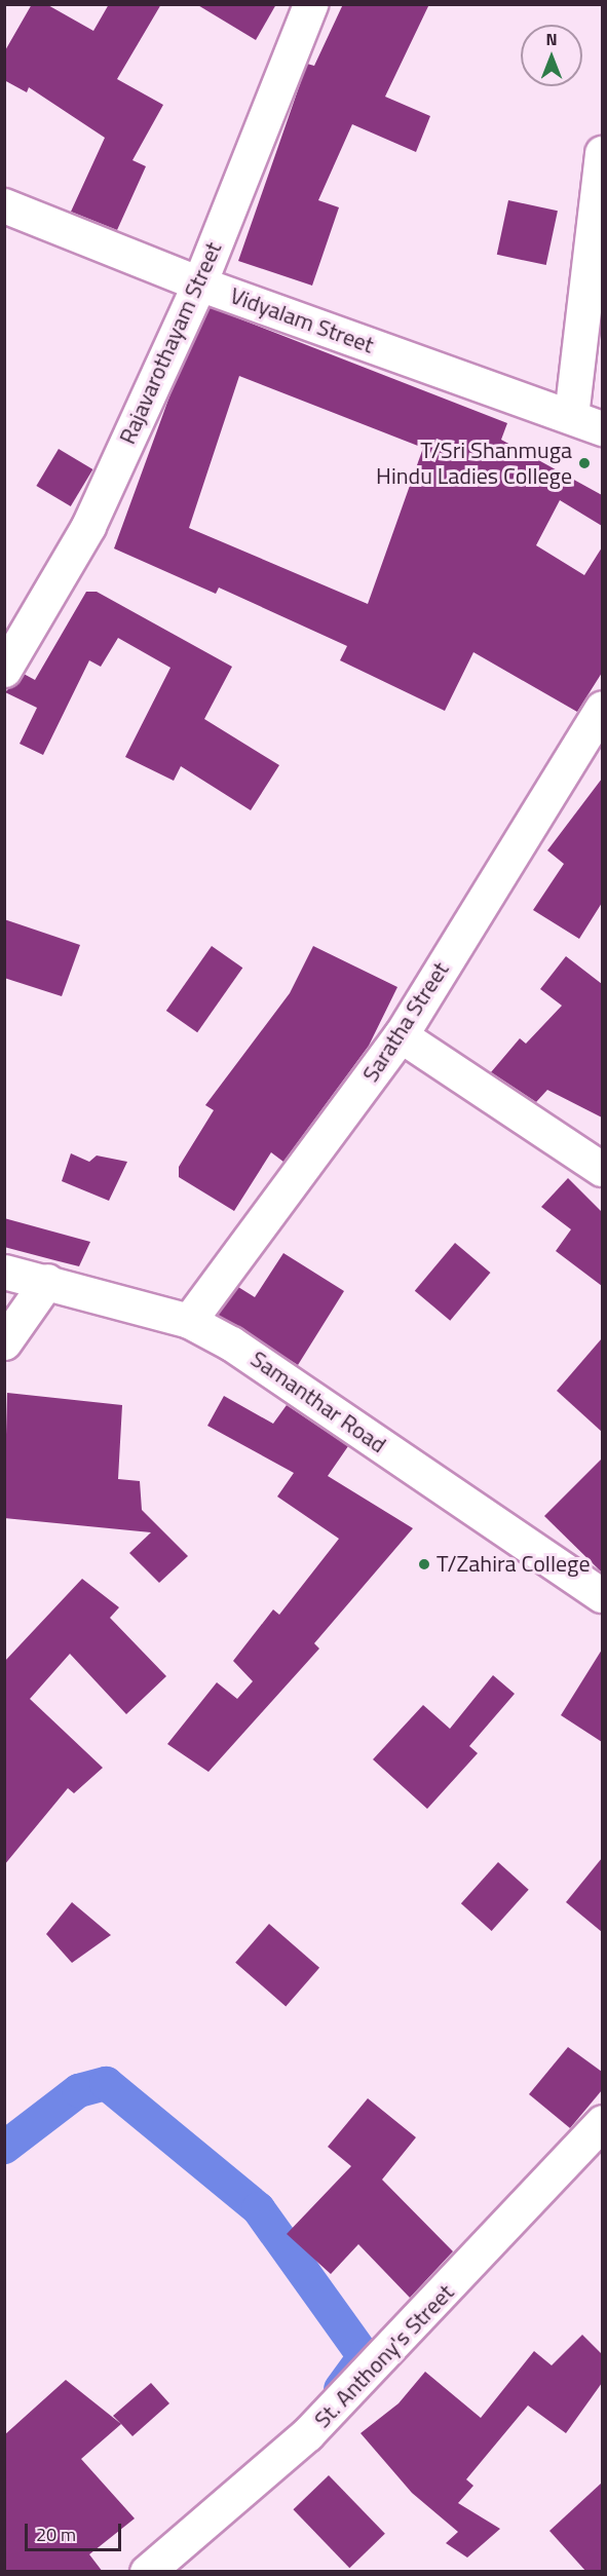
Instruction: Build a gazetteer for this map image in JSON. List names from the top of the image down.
{
  "streets": {
    "street": [
      "Vidyalam Street",
      "Rajavarothayam Street",
      "Saratha Street",
      "Samanthar Road",
      "St. Anthony's Street"
    ]
  },
  "crossings": [
    ["Vidyalam Street", "Rajavarothayam Street"],
    ["Saratha Street", "Samanthar Road"]
  ],
  "places": ["T/Sri Shanmuga Hindu Ladies College", "T/Zahira College"],
  "scale_bar": "20 m",
  "north": "top"
}
